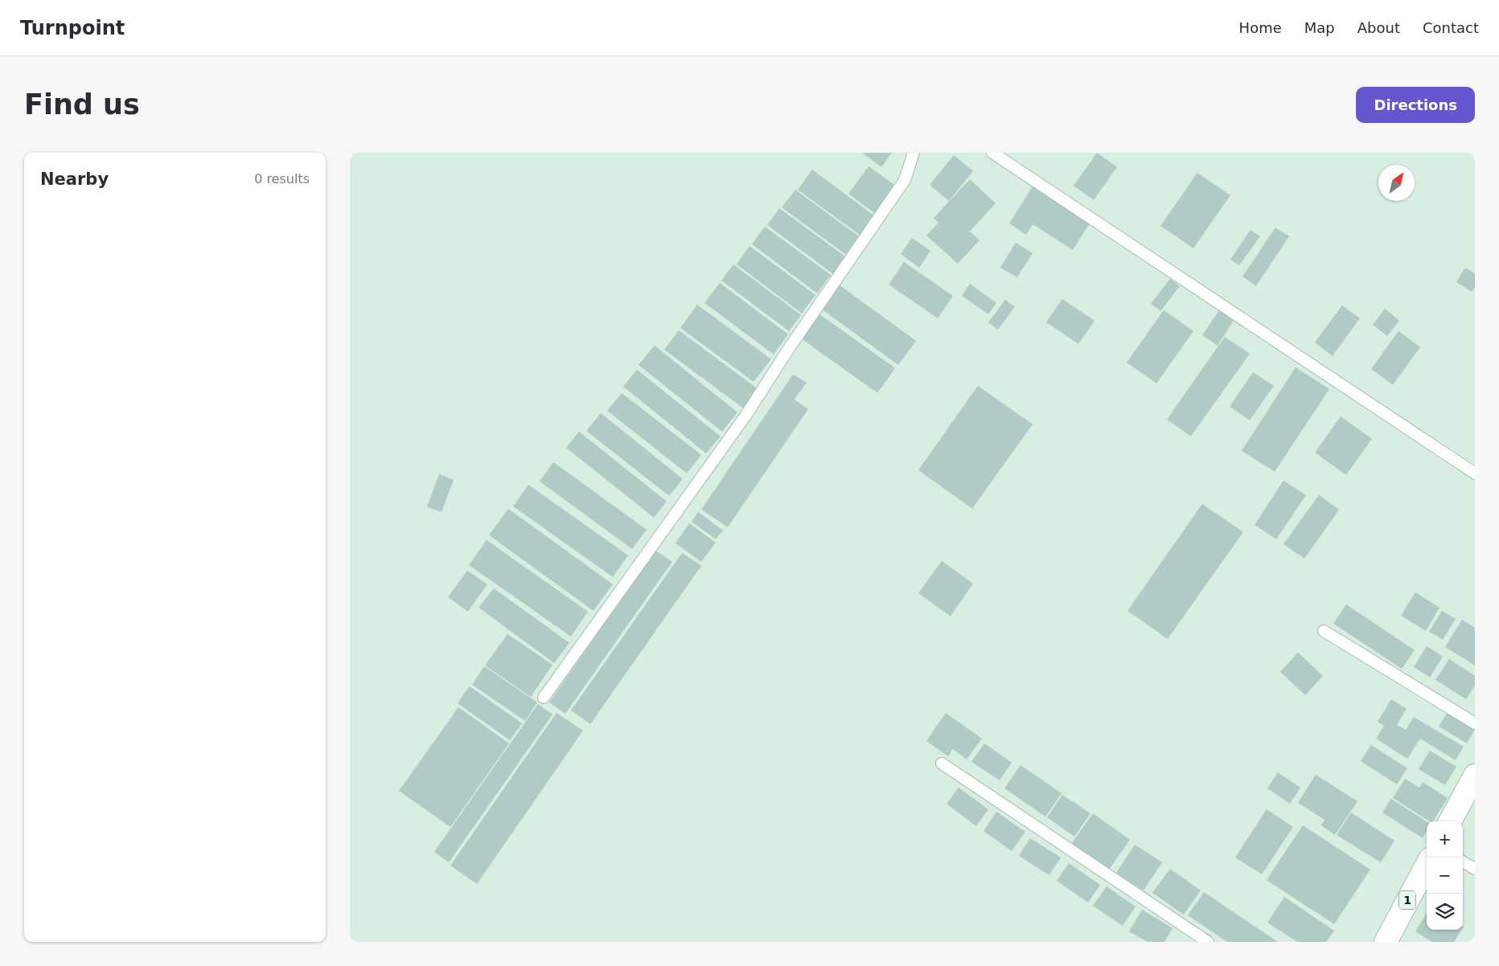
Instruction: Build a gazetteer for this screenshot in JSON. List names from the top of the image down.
{
  "streets": {
    "highway": ["1"]
  },
  "north": "top right",
  "page": {
    "header": "Turnpoint",
    "nav": [
      "Home",
      "Map",
      "About",
      "Contact"
    ],
    "buttons": "Directions",
    "title": "Find us",
    "heading": ["Nearby", "0 results"],
    "map_buttons": ["+", "−"]
  }
}
